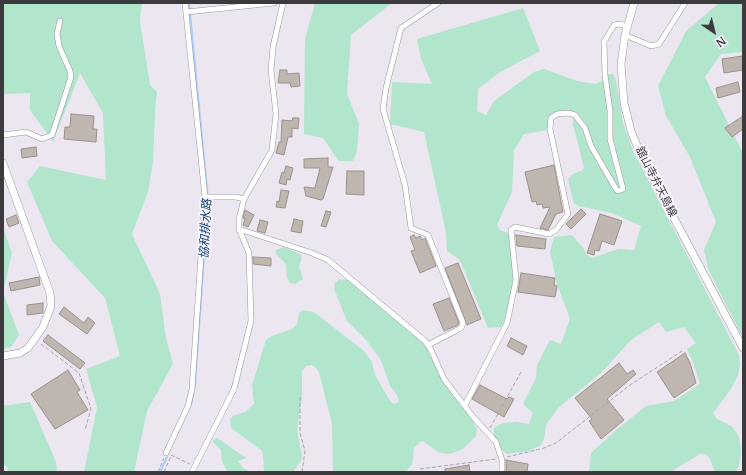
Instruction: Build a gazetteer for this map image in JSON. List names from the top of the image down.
{
  "streets": {
    "main road": ["舘山寺弁天島線"]
  },
  "water": ["協和排水路"],
  "north": "bottom right"
}
